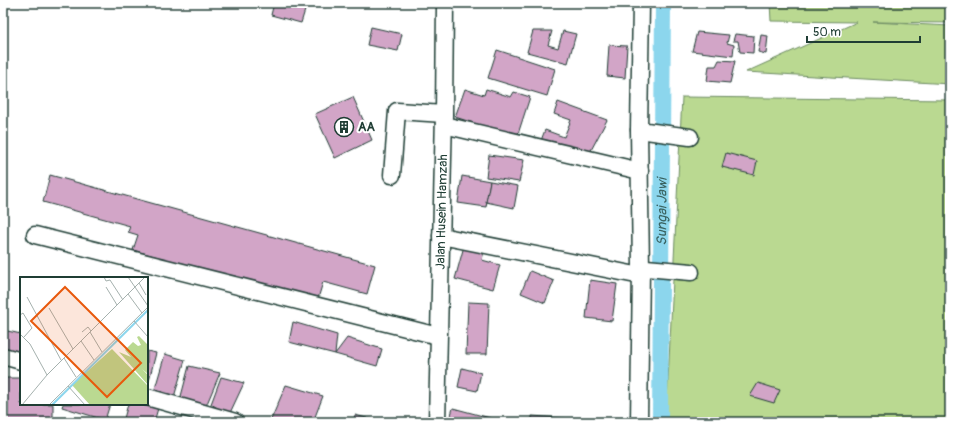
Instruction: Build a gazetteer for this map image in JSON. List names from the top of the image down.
{
  "streets": {
    "street": ["Jalan Husein Hamzah"]
  },
  "water": ["Sungai Jawi"],
  "places": {
    "building": ["AA"]
  },
  "scale_bar": "50 m"
}
